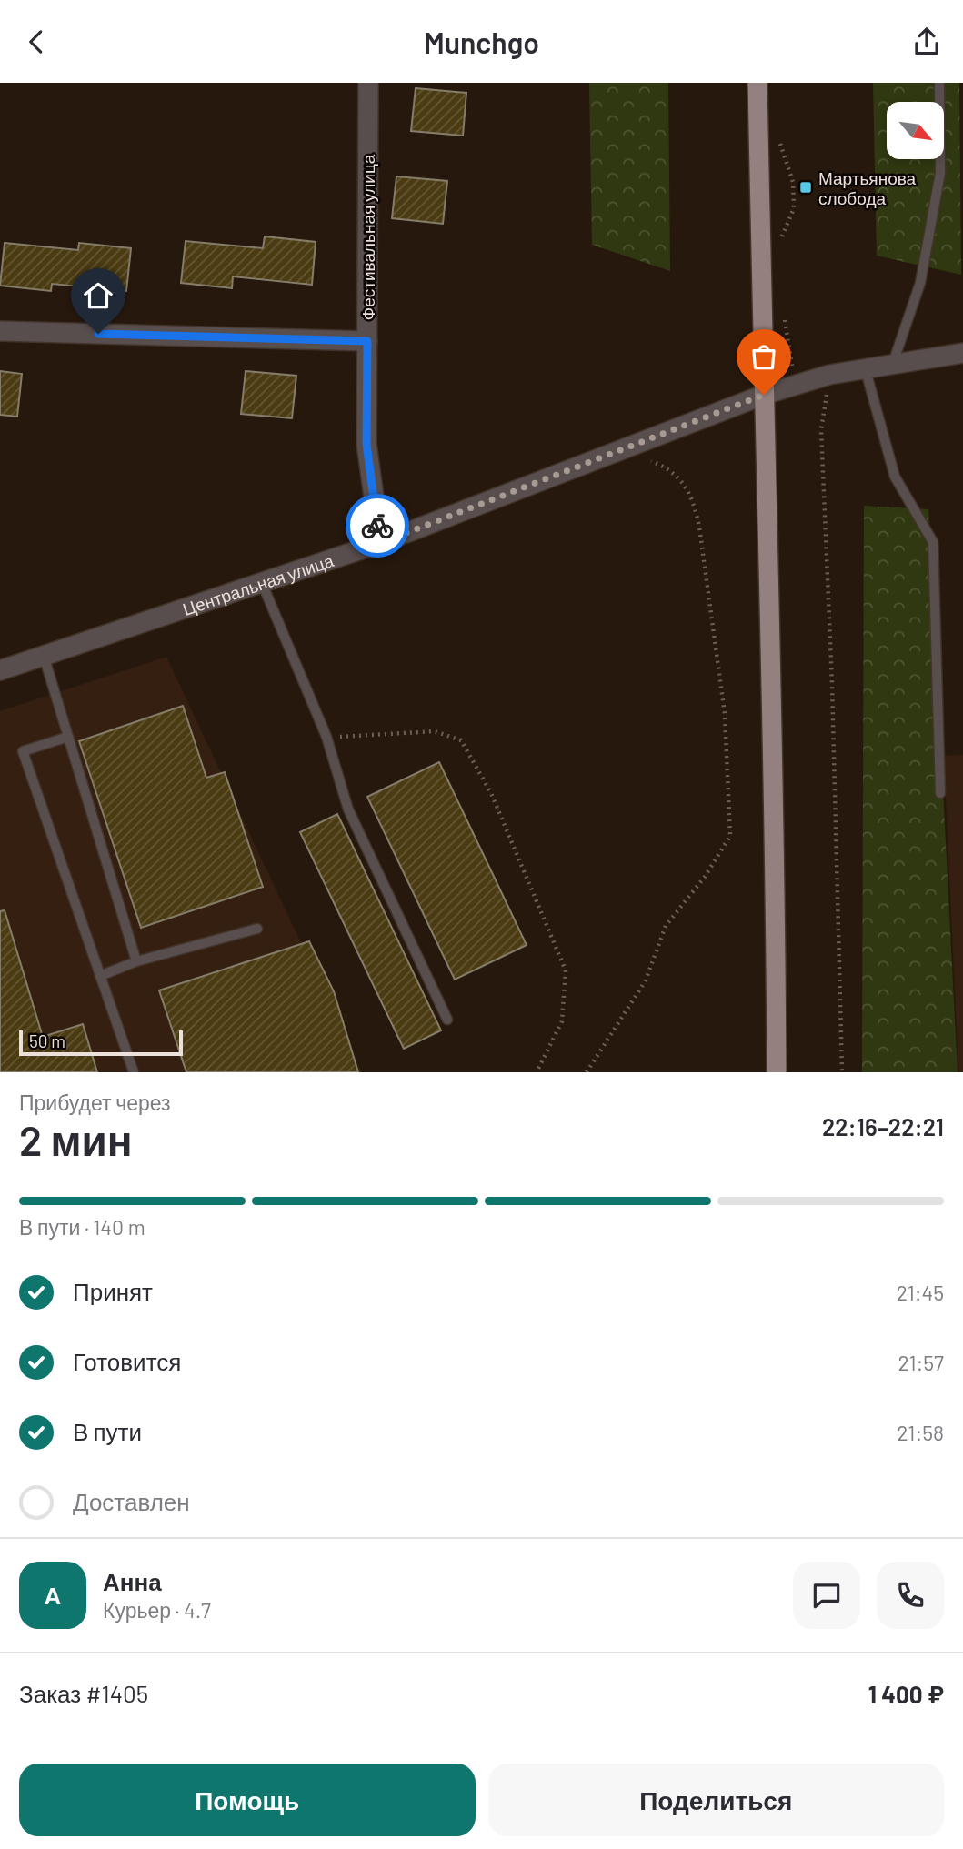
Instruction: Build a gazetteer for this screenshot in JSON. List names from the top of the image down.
{
  "streets": {
    "street": ["Фестивальная улица", "Центральная улица"]
  },
  "crossings": [
    ["Фестивальная улица", "Центральная улица"]
  ],
  "places": {
    "transit": ["Мартьянова слобода"]
  },
  "scale_bar": "50 m",
  "north": "bottom right",
  "page": {
    "header": "Munchgo",
    "scale": "50 m",
    "heading": ["2 мин", "Прибудет через", "22:16–22:21"],
    "panel": [
      "Анна",
      "Курьер · 4.7",
      "Заказ #1405",
      "1 400 ₽"
    ],
    "bar": "В пути · 140 m",
    "list": [
      ["Принят", "21:45"],
      ["Готовится", "21:57"],
      ["В пути", "21:58"],
      "Доставлен"
    ],
    "round": "А",
    "buttons": ["Помощь", "Поделиться"]
  }
}
